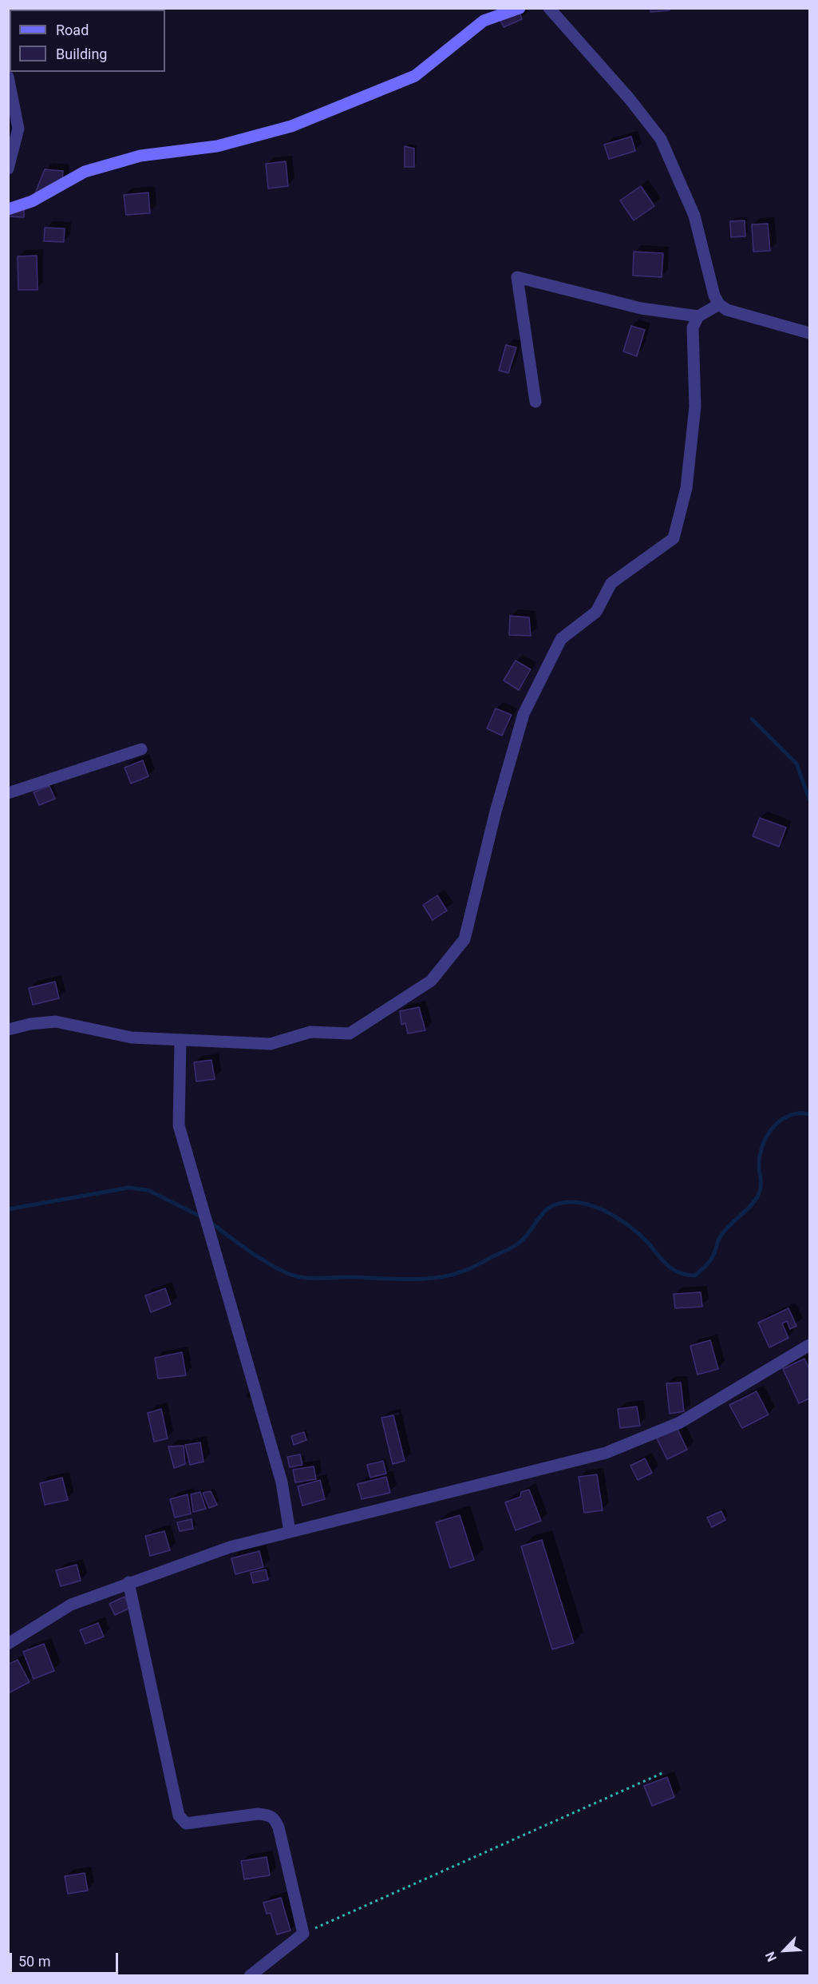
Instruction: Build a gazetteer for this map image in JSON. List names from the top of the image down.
{
  "legend": ["Road", "Building"],
  "scale_bar": "50 m",
  "north": "bottom left"
}
